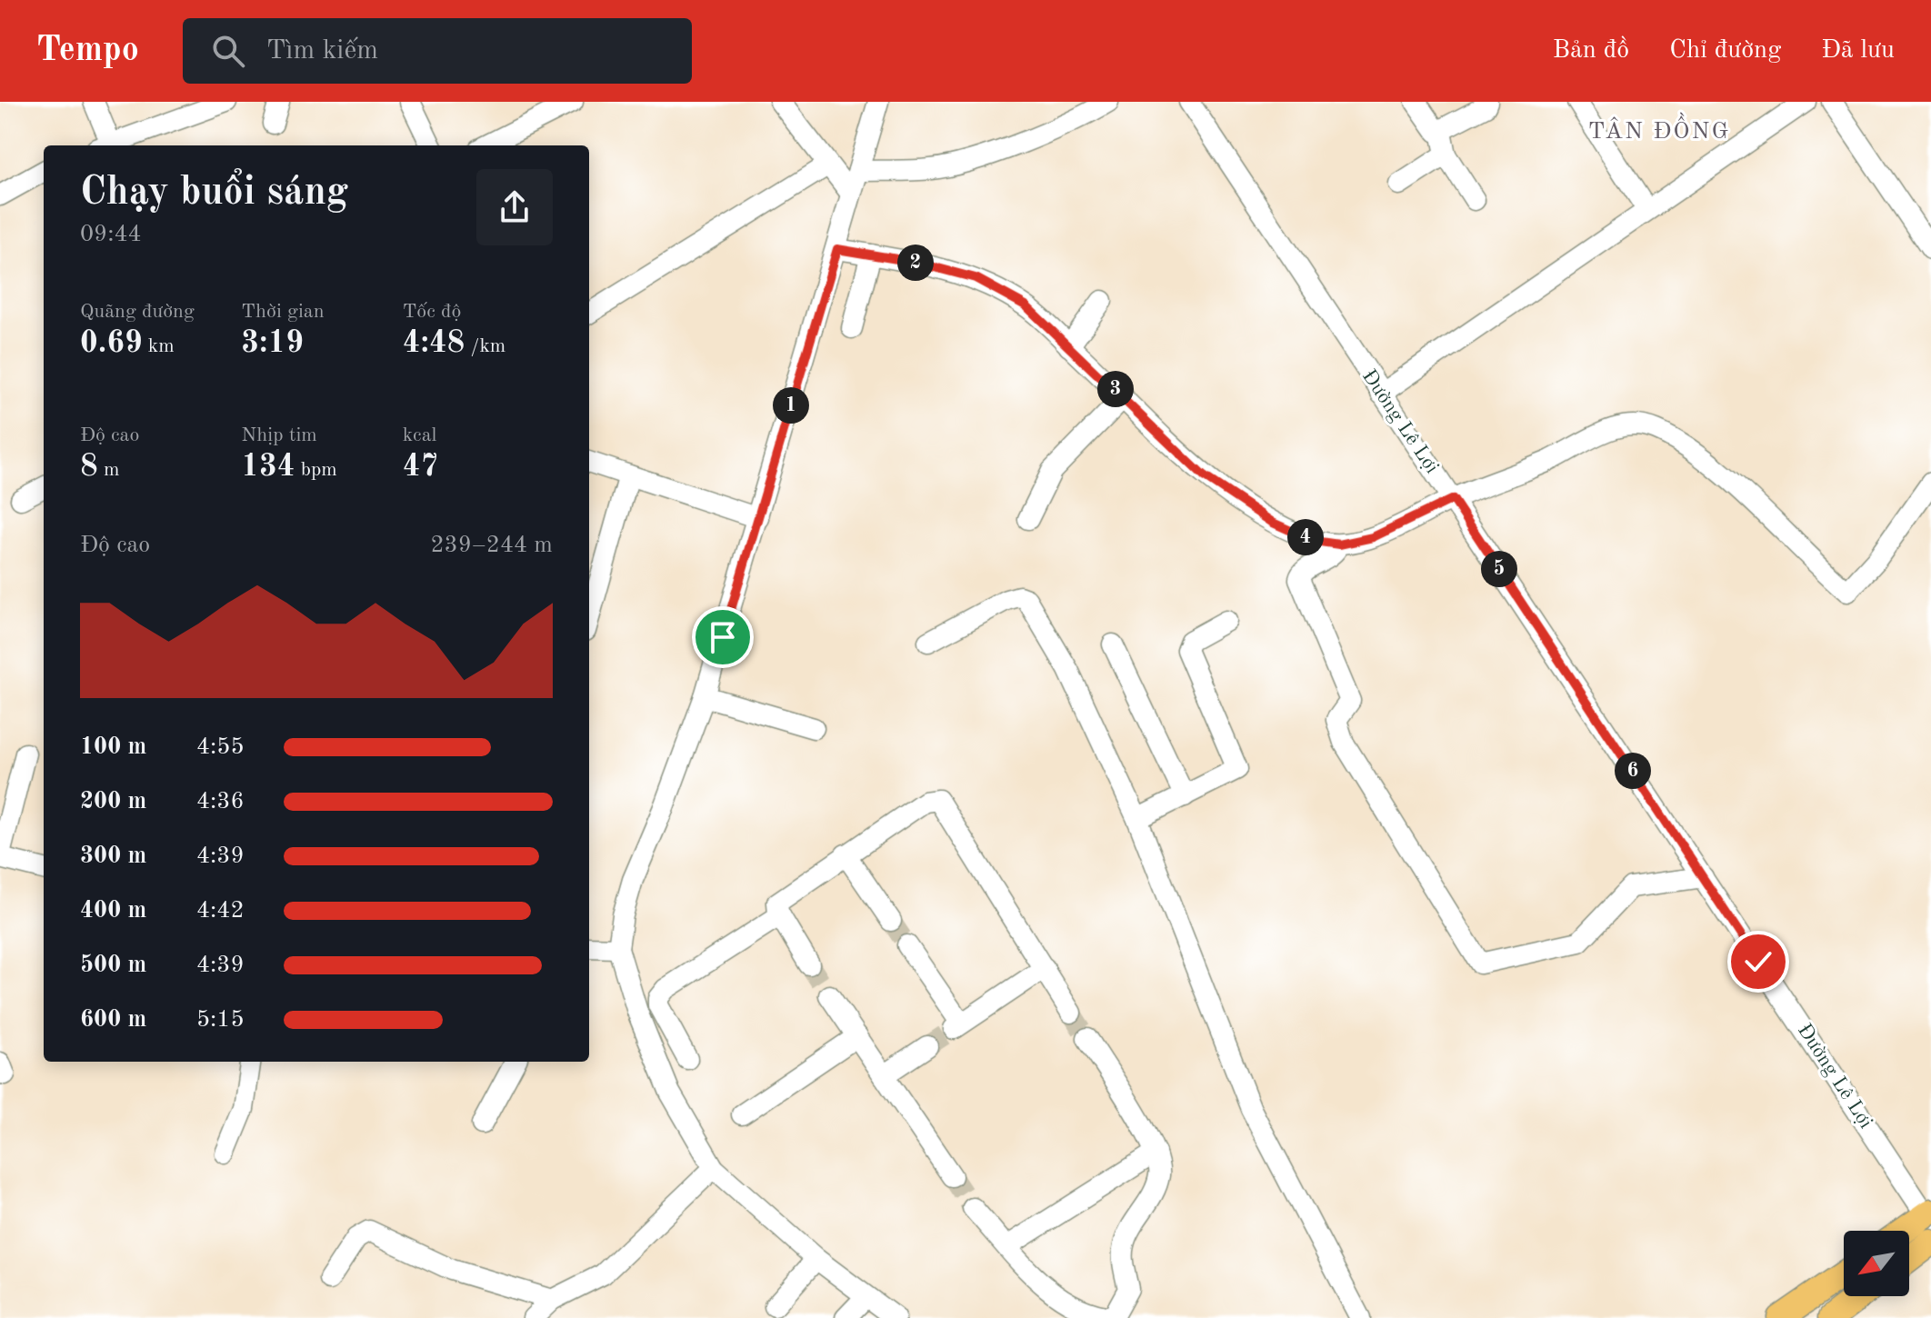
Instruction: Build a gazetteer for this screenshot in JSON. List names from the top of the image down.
{
  "streets": {
    "street": ["Đường Lê Lợi"]
  },
  "districts": ["TÂN ĐỒNG"],
  "north": "bottom left",
  "page": {
    "header": "Tempo",
    "search": "Tìm kiếm",
    "nav": ["Bản đồ", "Chỉ đường", "Đã lưu"],
    "heading": ["Chạy buổi sáng", "09:44"],
    "pins": [
      "2",
      "3",
      "1",
      "4",
      "5",
      "6"
    ],
    "stats": [
      ["Quãng đường", "0.69 km"],
      ["Thời gian", "3:19"],
      ["Tốc độ", "4:48 /km"],
      ["Độ cao", "8 m"],
      ["Nhịp tim", "134 bpm"],
      ["kcal", "47"]
    ],
    "chart": ["Độ cao", "239–244 m"],
    "list": [
      {
        "name": "100 m",
        "note": "4:55"
      },
      {
        "name": "200 m",
        "note": "4:36"
      },
      {
        "name": "300 m",
        "note": "4:39"
      },
      {
        "name": "400 m",
        "note": "4:42"
      },
      {
        "name": "500 m",
        "note": "4:39"
      },
      {
        "name": "600 m",
        "note": "5:15"
      }
    ]
  }
}
